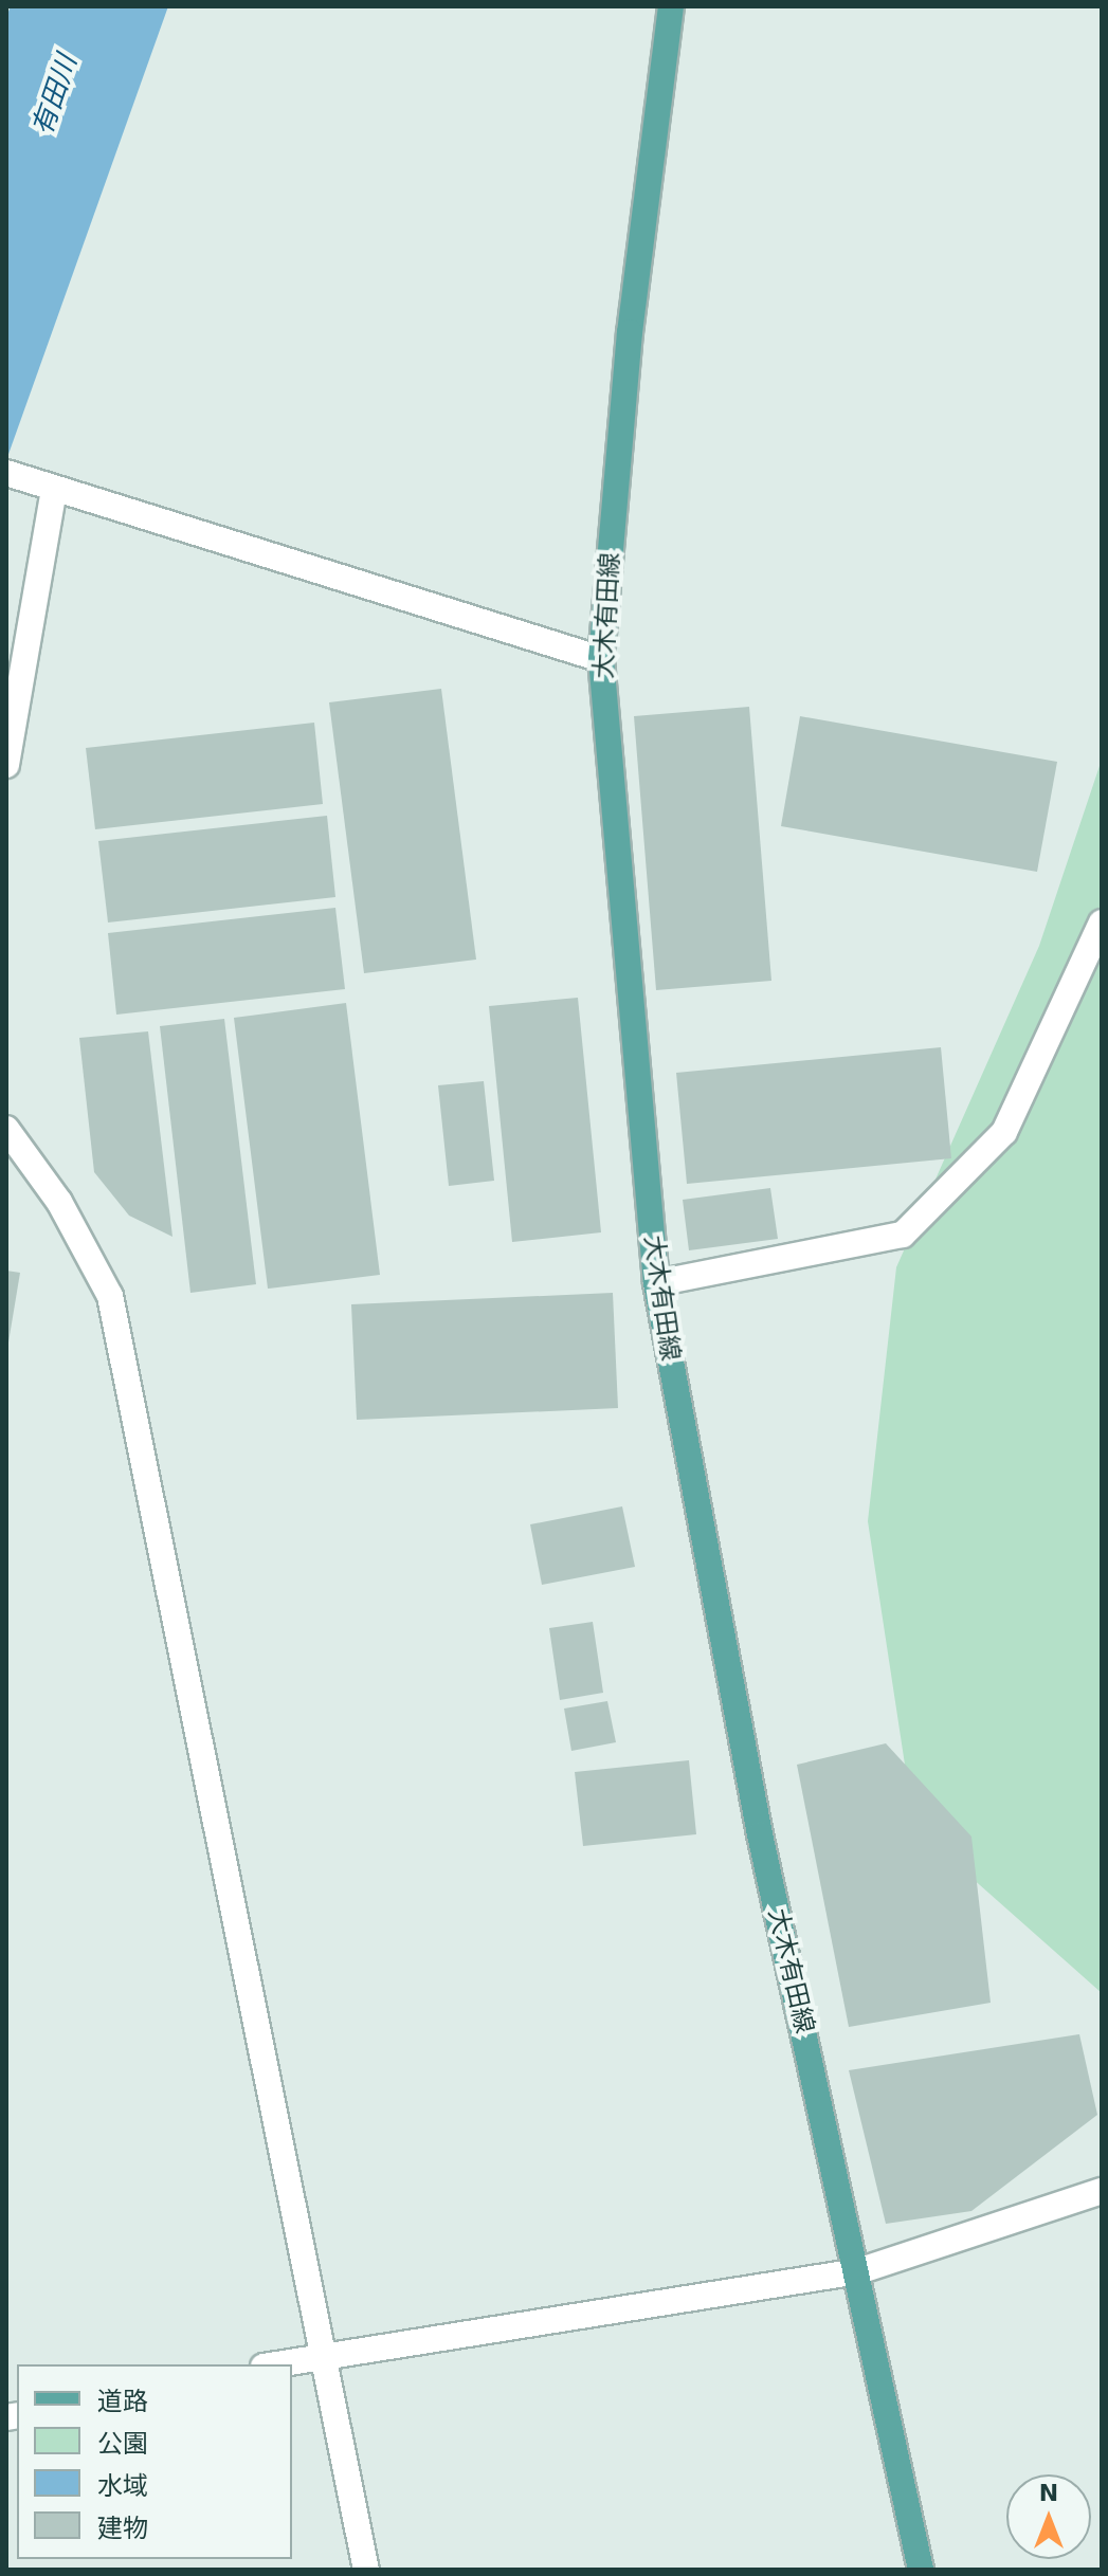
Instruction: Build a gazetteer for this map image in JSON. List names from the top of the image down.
{
  "streets": {
    "main road": ["大木有田線"]
  },
  "water": ["有田川"],
  "legend": [
    "道路",
    "公園",
    "水域",
    "建物"
  ],
  "north": "top"
}
